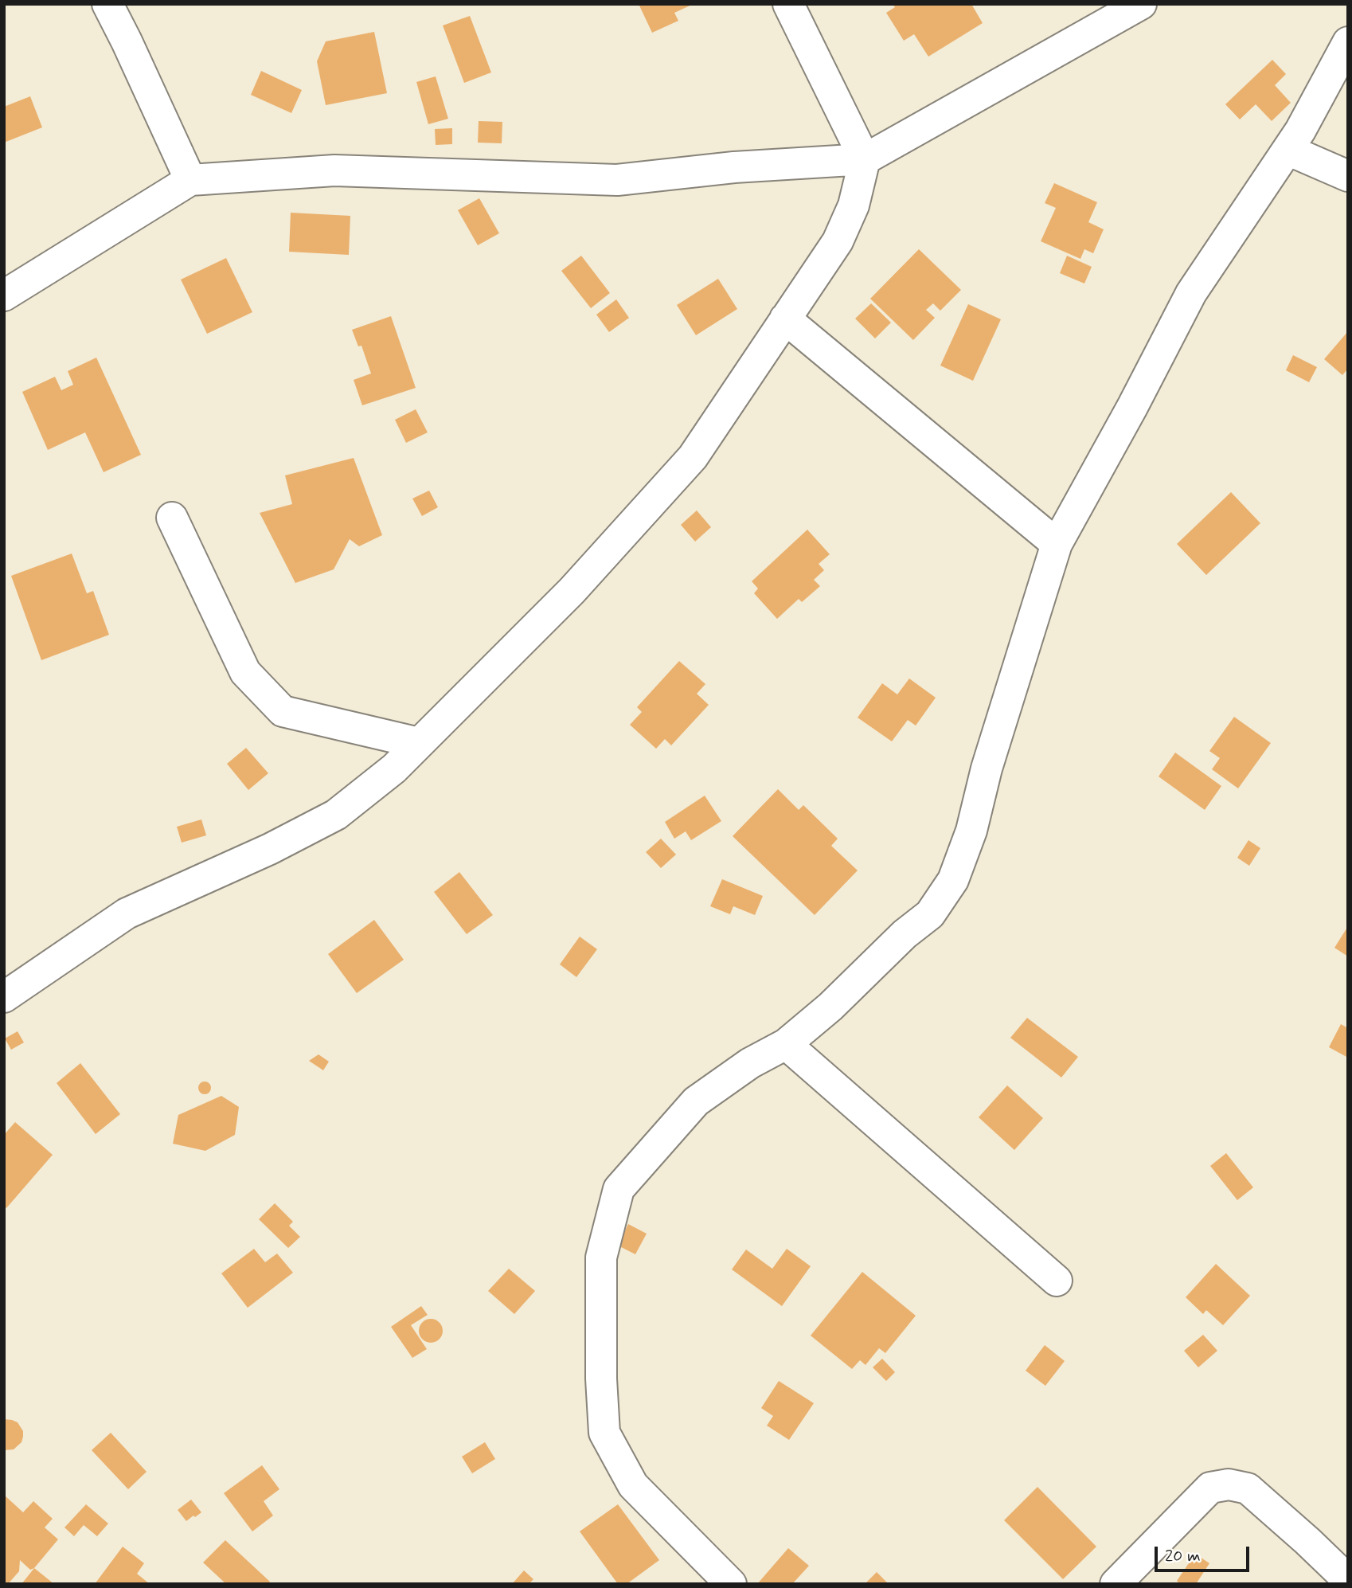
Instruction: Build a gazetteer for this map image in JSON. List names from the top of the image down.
{
  "scale_bar": "20 m"
}
